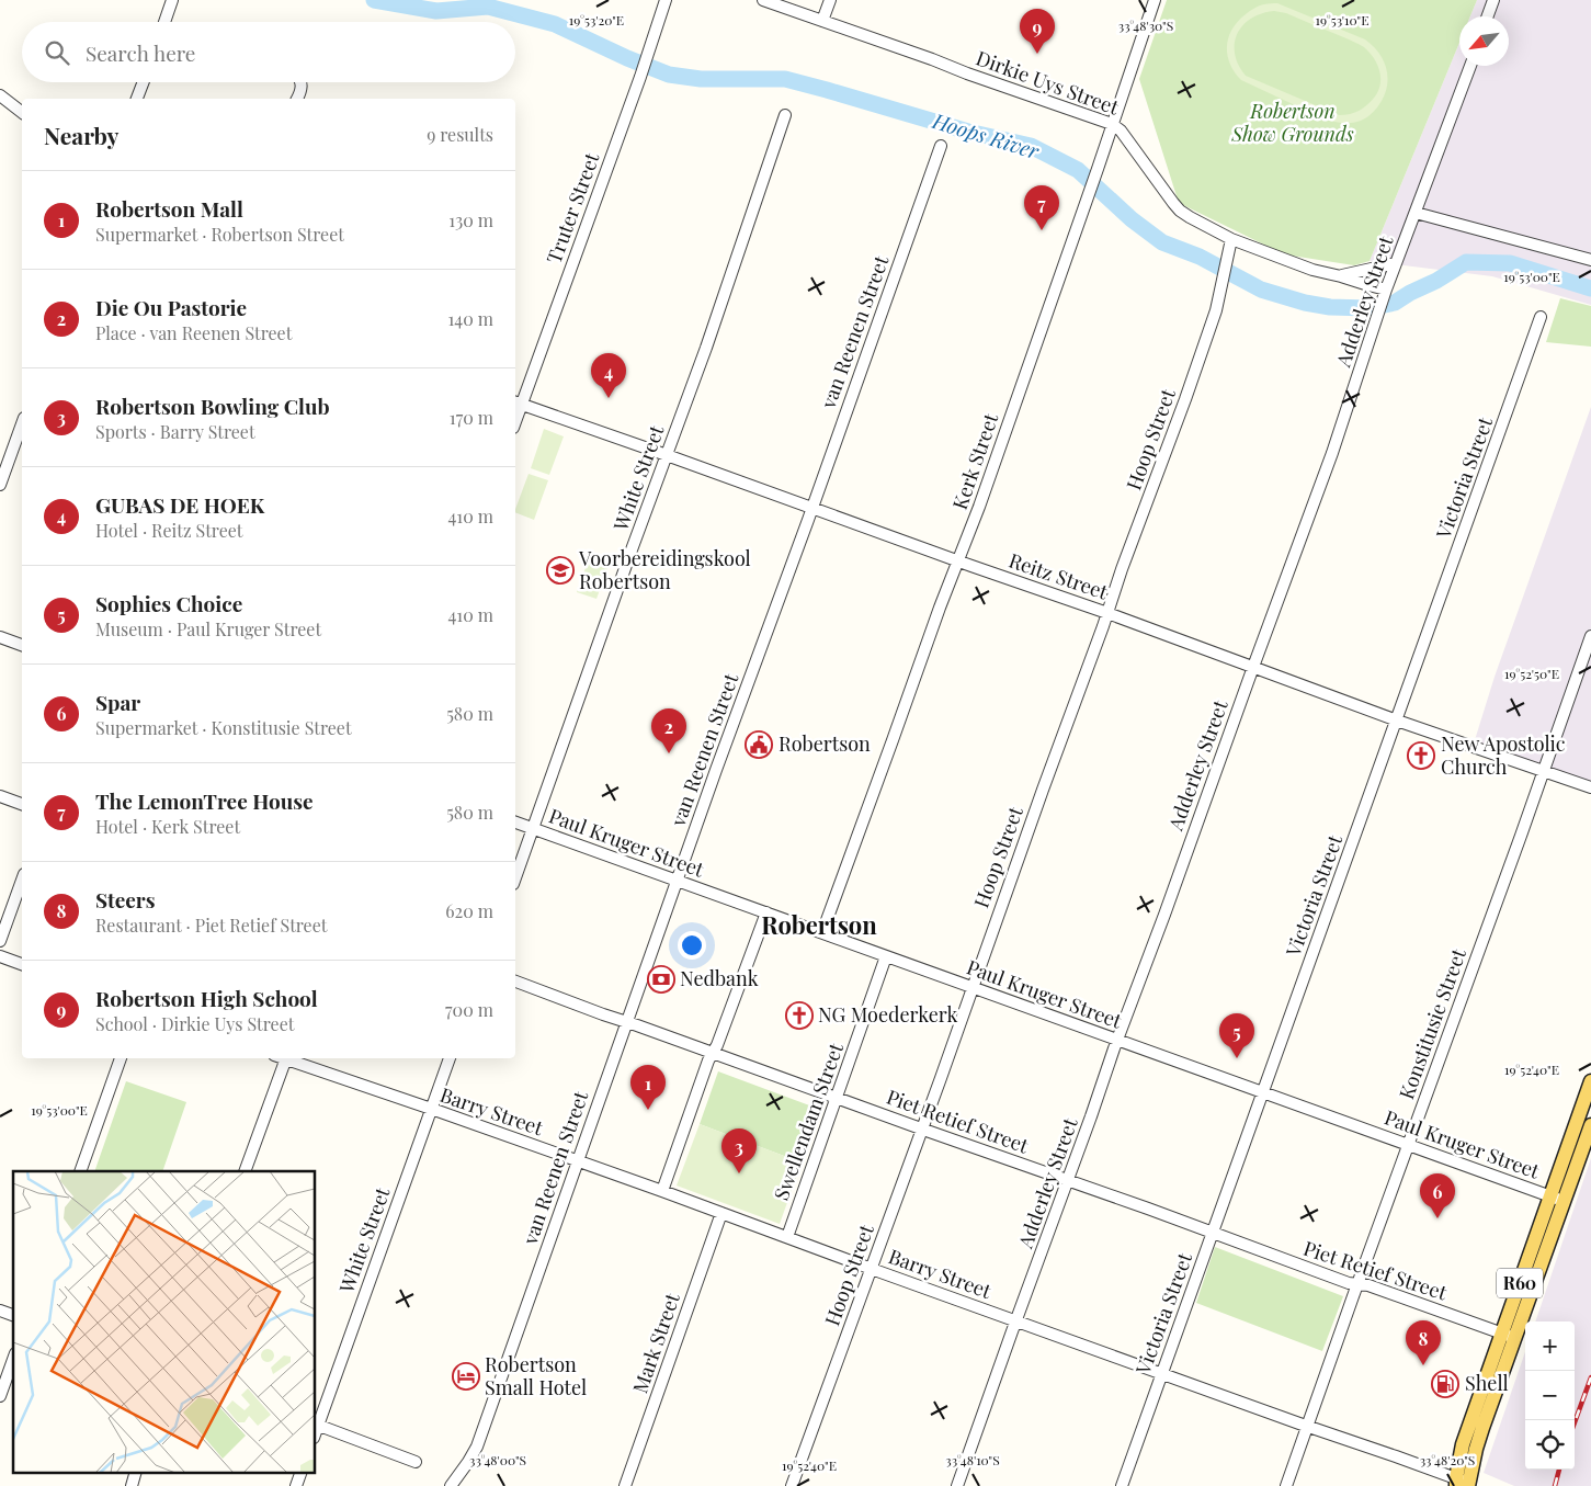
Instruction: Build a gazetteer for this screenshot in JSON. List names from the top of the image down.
{
  "streets": {
    "main road": ["R60"],
    "street": [
      "Dirkie Uys Street",
      "Truter Street",
      "Adderley Street",
      "van Reenen Street",
      "Hoop Street",
      "Kerk Street",
      "White Street",
      "Victoria Street",
      "Reitz Street",
      "Paul Kruger Street",
      "Konstitusie Street",
      "Barry Street",
      "Swellendam Street",
      "Piet Retief Street",
      "Mark Street"
    ]
  },
  "crossings": [
    ["Dirkie Uys Street", "Adderley Street"],
    ["Dirkie Uys Street", "Hoop Street"],
    ["Dirkie Uys Street", "Kerk Street"],
    ["Truter Street", "Reitz Street"],
    ["Adderley Street", "Reitz Street"],
    ["Adderley Street", "Paul Kruger Street"],
    ["Adderley Street", "Barry Street"],
    ["Adderley Street", "Piet Retief Street"],
    ["van Reenen Street", "Reitz Street"],
    ["van Reenen Street", "Paul Kruger Street"],
    ["van Reenen Street", "Barry Street"],
    ["van Reenen Street", "Piet Retief Street"],
    ["Hoop Street", "Reitz Street"],
    ["Hoop Street", "Paul Kruger Street"],
    ["Hoop Street", "Barry Street"],
    ["Hoop Street", "Piet Retief Street"],
    ["Kerk Street", "Reitz Street"],
    ["Kerk Street", "Paul Kruger Street"],
    ["White Street", "Reitz Street"],
    ["White Street", "Paul Kruger Street"],
    ["White Street", "Barry Street"],
    ["Victoria Street", "Reitz Street"],
    ["Victoria Street", "Paul Kruger Street"],
    ["Victoria Street", "Barry Street"],
    ["Victoria Street", "Piet Retief Street"],
    ["Reitz Street", "Konstitusie Street"],
    ["Paul Kruger Street", "Konstitusie Street"],
    ["Paul Kruger Street", "Swellendam Street"],
    ["Paul Kruger Street", "R60"],
    ["Konstitusie Street", "Barry Street"],
    ["Konstitusie Street", "Piet Retief Street"],
    ["Barry Street", "Swellendam Street"],
    ["Barry Street", "R60"],
    ["Barry Street", "Mark Street"],
    ["Swellendam Street", "Piet Retief Street"],
    ["Piet Retief Street", "R60"]
  ],
  "districts": ["Robertson"],
  "water": ["Hoops River"],
  "parks": ["Robertson Show Grounds"],
  "places": {
    "school or university": ["Voorbereidingskool Robertson"],
    "public building": ["Robertson"],
    "church": ["New Apostolic Church", "NG Moederkerk"],
    "bank": ["Nedbank"],
    "hotel": ["Robertson Small Hotel"],
    "fuel station": ["Shell"]
  },
  "north": "bottom left",
  "page": {
    "pins": [
      "9",
      "7",
      "4",
      "2",
      "5",
      "1",
      "3",
      "6",
      "8"
    ],
    "search": "Search here",
    "heading": ["Nearby", "9 results"],
    "list": [
      {
        "mark": "1",
        "name": "Robertson Mall",
        "note": "Supermarket · Robertson Street",
        "value": "130 m"
      },
      {
        "mark": "2",
        "name": "Die Ou Pastorie",
        "note": "Place · van Reenen Street",
        "value": "140 m"
      },
      {
        "mark": "3",
        "name": "Robertson Bowling Club",
        "note": "Sports · Barry Street",
        "value": "170 m"
      },
      {
        "mark": "4",
        "name": "GUBAS DE HOEK",
        "note": "Hotel · Reitz Street",
        "value": "410 m"
      },
      {
        "mark": "5",
        "name": "Sophies Choice",
        "note": "Museum · Paul Kruger Street",
        "value": "410 m"
      },
      {
        "mark": "6",
        "name": "Spar",
        "note": "Supermarket · Konstitusie Street",
        "value": "580 m"
      },
      {
        "mark": "7",
        "name": "The LemonTree House",
        "note": "Hotel · Kerk Street",
        "value": "580 m"
      },
      {
        "mark": "8",
        "name": "Steers",
        "note": "Restaurant · Piet Retief Street",
        "value": "620 m"
      },
      {
        "mark": "9",
        "name": "Robertson High School",
        "note": "School · Dirkie Uys Street",
        "value": "700 m"
      }
    ],
    "map_buttons": ["+", "−"]
  },
  "coordinates": [
    "19°53'20\"E",
    "19°53'10\"E",
    "33°48'30\"S",
    "19°53'00\"E",
    "19°52'50\"E",
    "19°52'40\"E",
    "33°48'00\"S",
    "33°48'10\"S",
    "33°48'20\"S"
  ]
}
